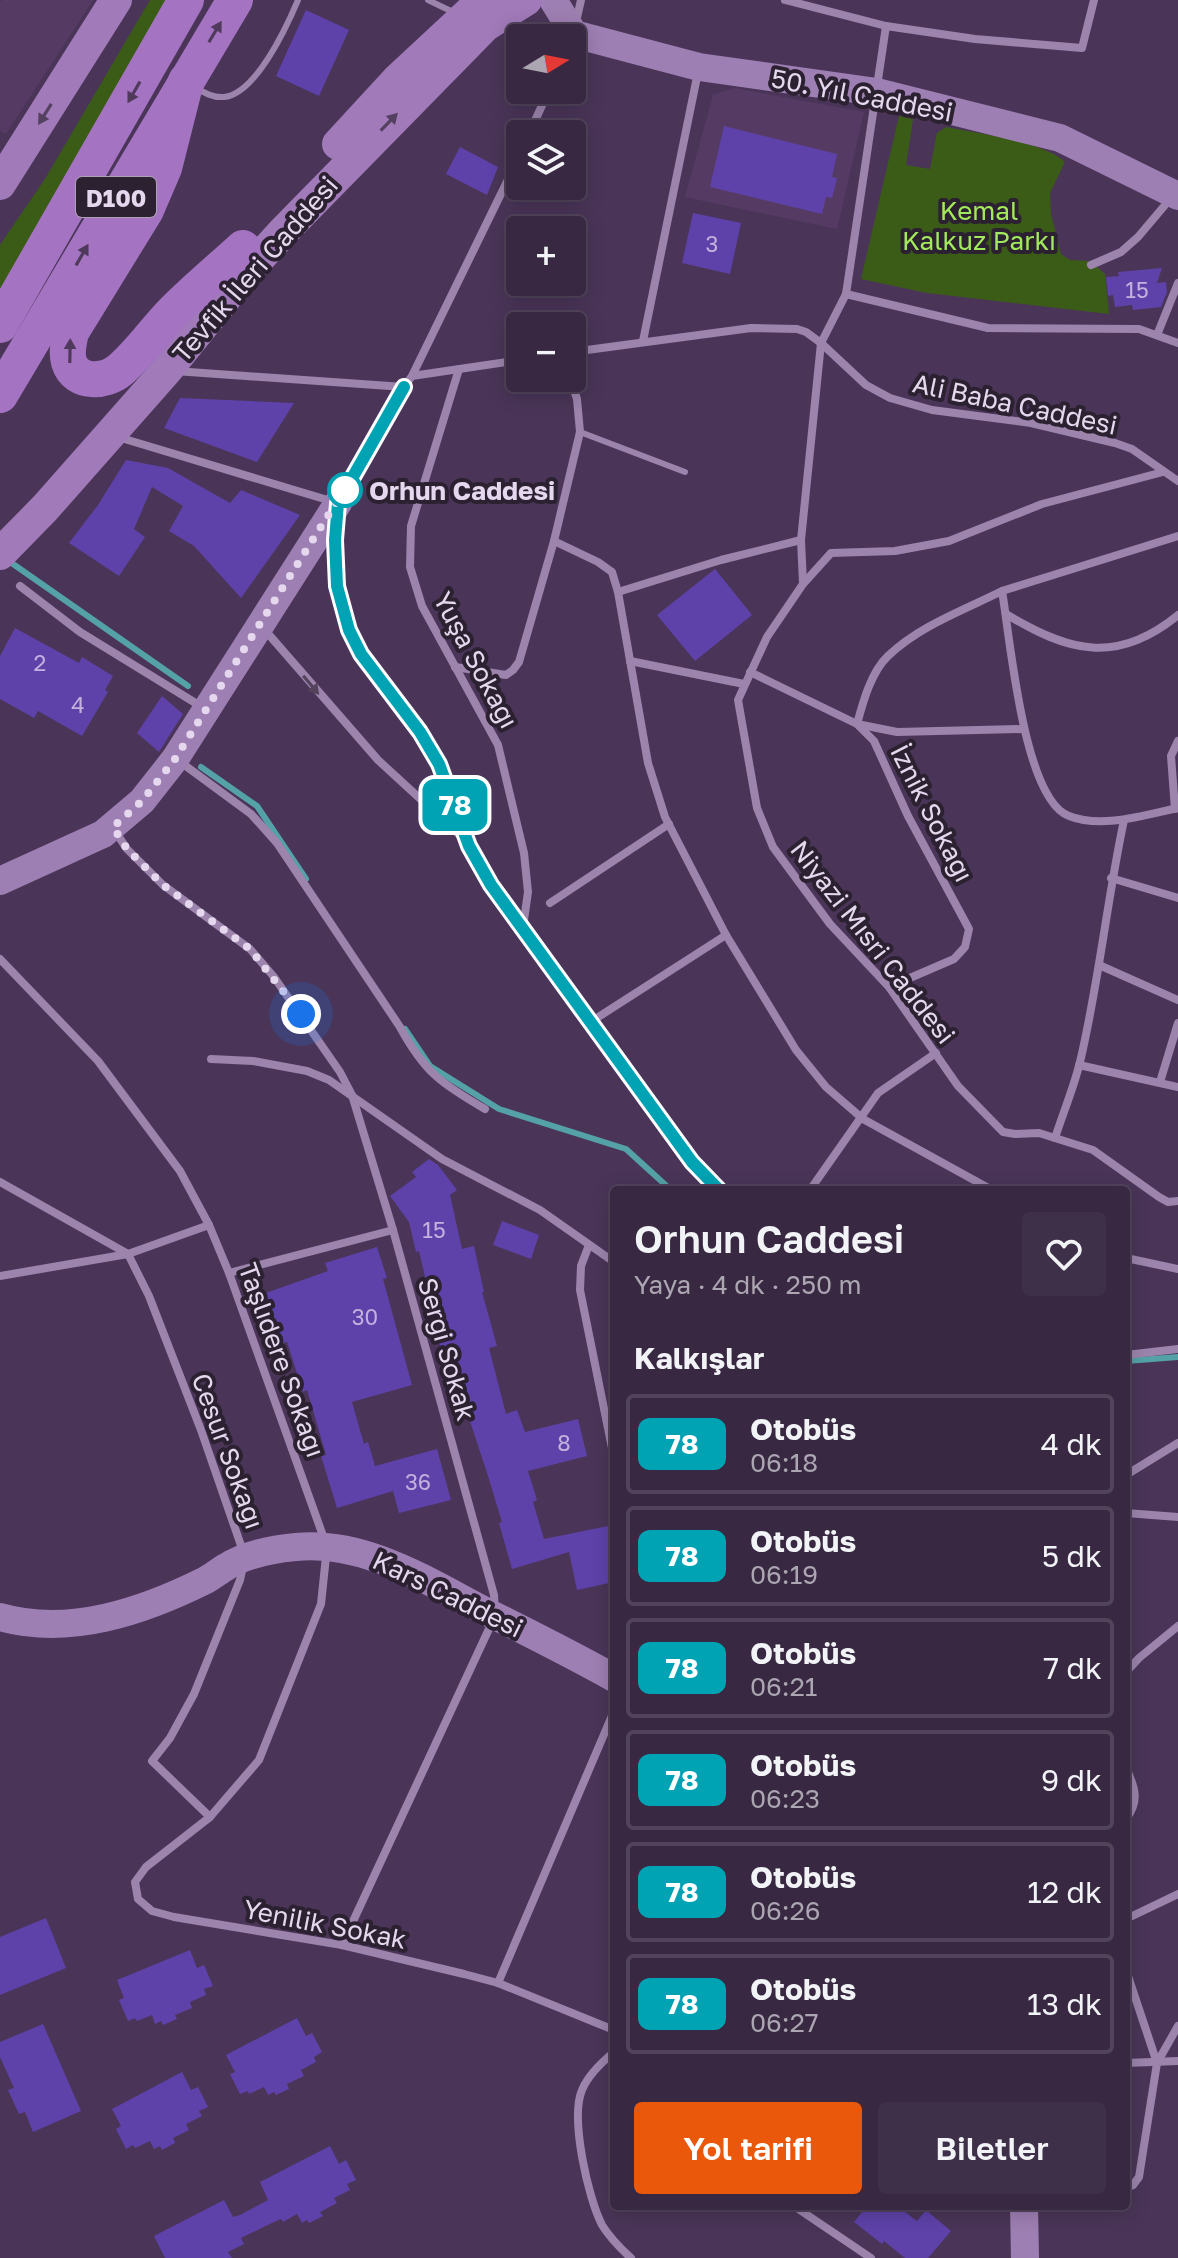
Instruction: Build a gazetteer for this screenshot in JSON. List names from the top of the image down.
{
  "streets": {
    "highway": ["D100"],
    "main road": ["Tevfik İleri Caddesi"],
    "street": [
      "50. Yıl Caddesi",
      "Ali Baba Caddesi",
      "Yuşa Sokağı",
      "İznik Sokağı",
      "Niyazi Mısri Caddesi",
      "Sergi Sokak",
      "Taşlıdere Sokağı",
      "Cesur Sokağı",
      "Kars Caddesi",
      "Yenilik Sokak"
    ]
  },
  "crossings": [
    ["Ali Baba Caddesi", "Niyazi Mısri Caddesi"],
    ["İznik Sokağı", "Niyazi Mısri Caddesi"],
    ["Sergi Sokak", "Kars Caddesi"],
    ["Taşlıdere Sokağı", "Cesur Sokağı"],
    ["Taşlıdere Sokağı", "Kars Caddesi"],
    ["Taşlıdere Sokağı", "Yenilik Sokak"],
    ["Cesur Sokağı", "Kars Caddesi"],
    ["Cesur Sokağı", "Yenilik Sokak"]
  ],
  "parks": ["Kemal Kalkuz Parkı"],
  "places": ["Orhun Caddesi̇"],
  "lines": ["bus line 78"],
  "house_numbers": [
    "3",
    "15",
    "2",
    "4",
    "15",
    "30",
    "8",
    "36"
  ],
  "north": "right",
  "page": {
    "on_map": "78",
    "map_buttons": ["+", "−"],
    "heading": [
      ["Orhun Caddesi̇", "Yaya · 4 dk · 250 m"],
      "Kalkışlar"
    ],
    "list": [
      {
        "mark": "78",
        "name": "Otobüs",
        "note": "06:18",
        "value": "4 dk"
      },
      {
        "mark": "78",
        "name": "Otobüs",
        "note": "06:19",
        "value": "5 dk"
      },
      {
        "mark": "78",
        "name": "Otobüs",
        "note": "06:21",
        "value": "7 dk"
      },
      {
        "mark": "78",
        "name": "Otobüs",
        "note": "06:23",
        "value": "9 dk"
      },
      {
        "mark": "78",
        "name": "Otobüs",
        "note": "06:26",
        "value": "12 dk"
      },
      {
        "mark": "78",
        "name": "Otobüs",
        "note": "06:27",
        "value": "13 dk"
      }
    ],
    "buttons": ["Yol tarifi", "Biletler"]
  }
}
